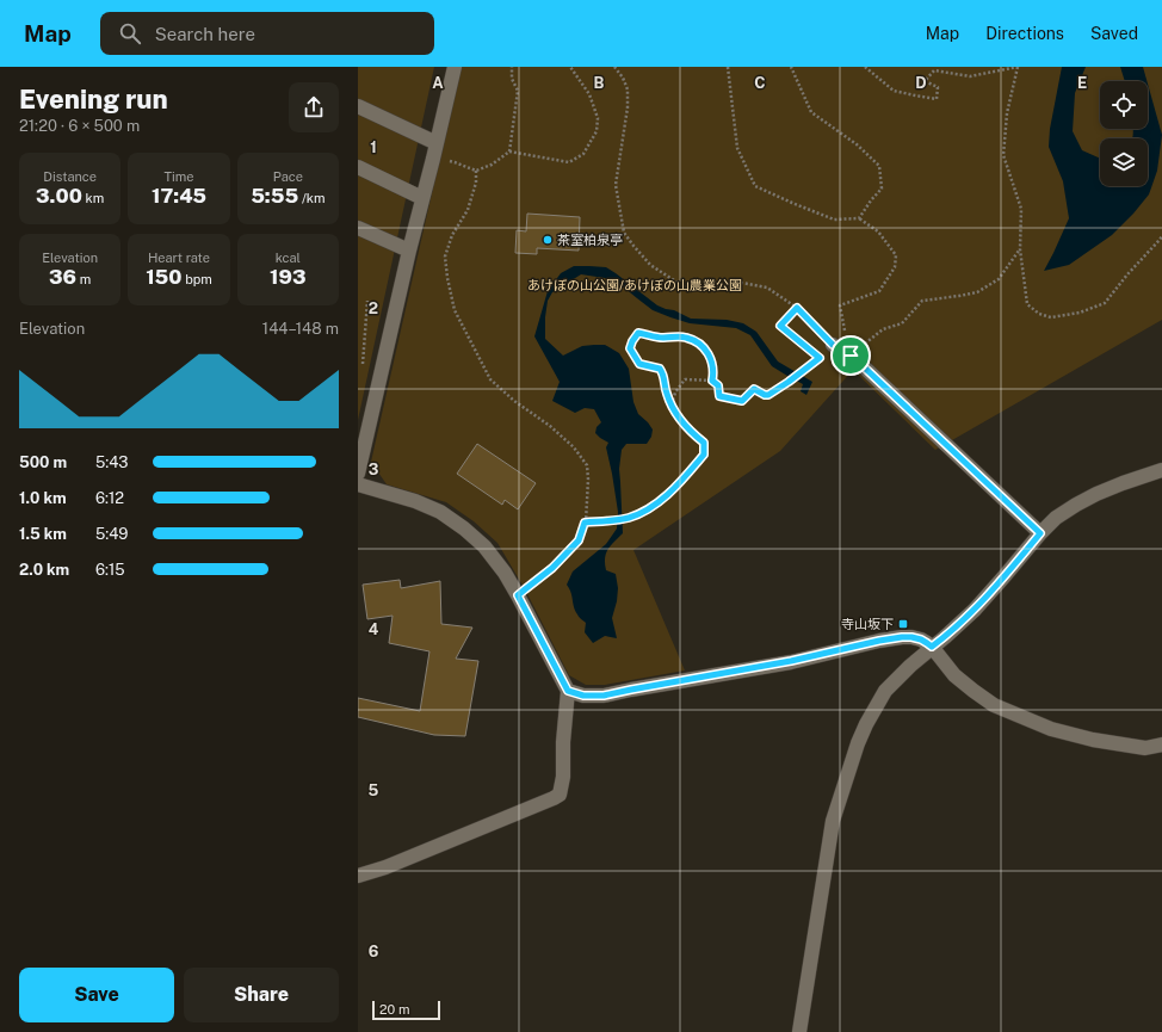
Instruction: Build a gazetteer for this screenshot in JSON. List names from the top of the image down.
{
  "parks": ["あけぼの山公園/あけぼの山農業公園"],
  "places": {
    "other": ["茶室柏泉亭"],
    "transit": ["寺山坂下"]
  },
  "scale_bar": "20 m",
  "page": {
    "header": "Map",
    "search": "Search here",
    "nav": ["Map", "Directions", "Saved"],
    "heading": ["Evening run", "21:20 · 6 × 500 m"],
    "stats": [
      ["Distance", "3.00 km"],
      ["Time", "17:45"],
      ["Pace", "5:55 /km"],
      ["Elevation", "36 m"],
      ["Heart rate", "150 bpm"],
      ["kcal", "193"]
    ],
    "chart": ["Elevation", "144–148 m"],
    "list": [
      {
        "name": "500 m",
        "note": "5:43"
      },
      {
        "name": "1.0 km",
        "note": "6:12"
      },
      {
        "name": "1.5 km",
        "note": "5:49"
      },
      {
        "name": "2.0 km",
        "note": "6:15"
      }
    ],
    "buttons": ["Save", "Share"],
    "scale": "20 m"
  },
  "grid": {
    "columns": [
      "A",
      "B",
      "C",
      "D",
      "E"
    ],
    "rows": [
      "1",
      "2",
      "3",
      "4",
      "5",
      "6"
    ]
  }
}
